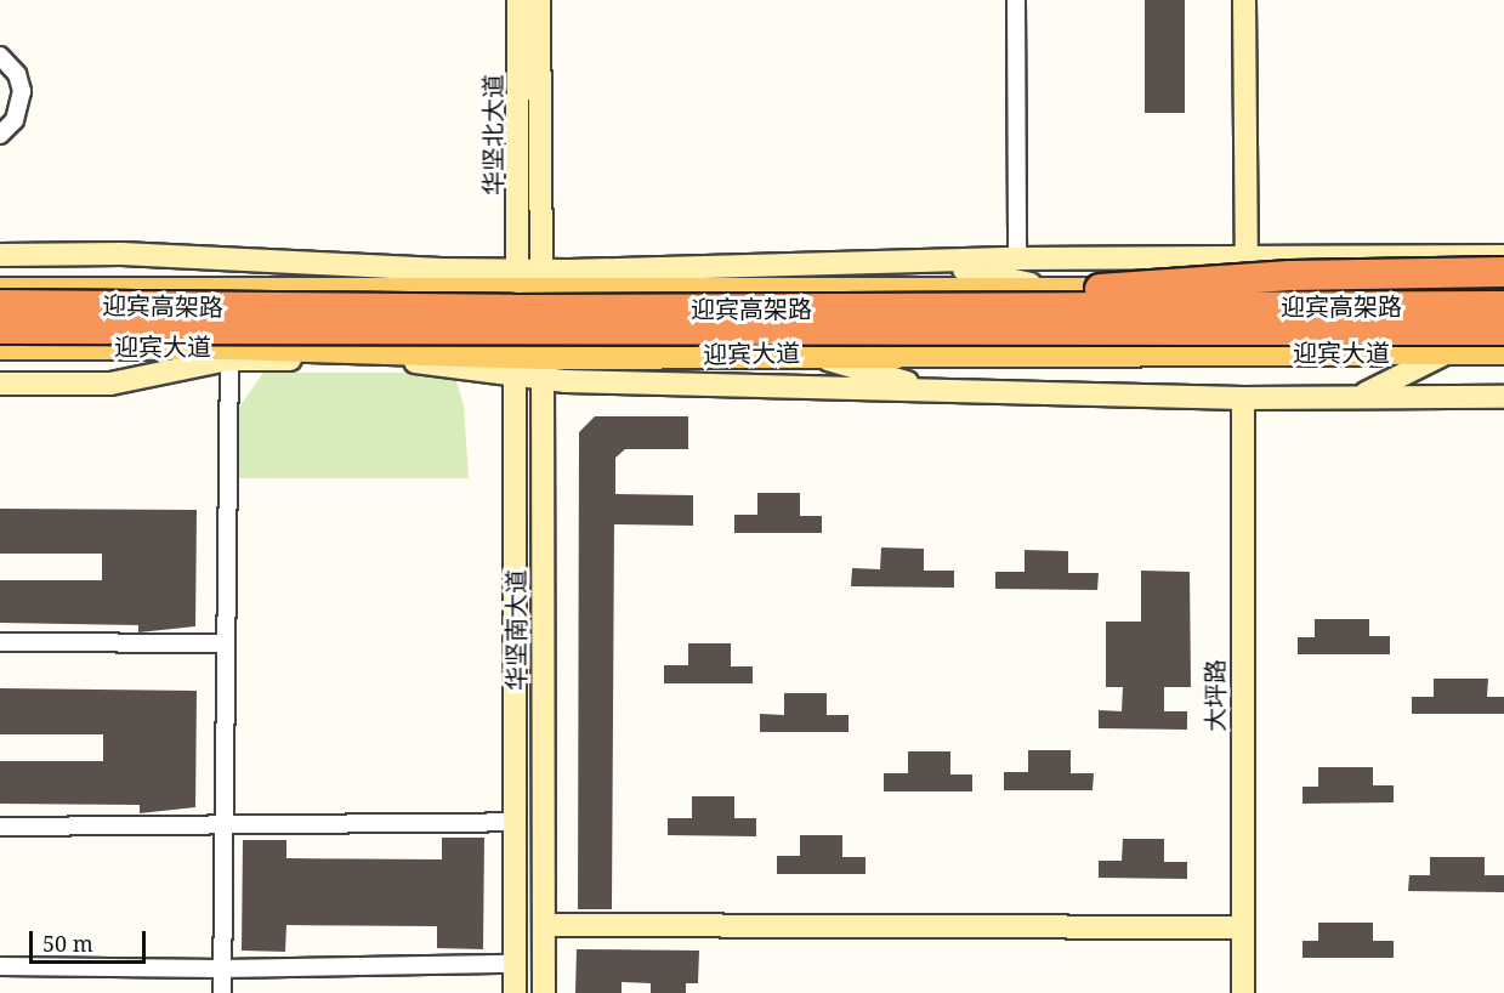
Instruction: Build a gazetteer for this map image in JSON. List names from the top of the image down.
{
  "streets": {
    "highway": ["迎宾高架路"],
    "main road": ["迎宾大道"],
    "street": ["华坚北大道", "华坚南大道", "大坪路"]
  },
  "crossings": [
    ["华坚北大道", "华坚南大道"],
    ["迎宾大道", "华坚南大道"]
  ],
  "scale_bar": "50 m"
}
